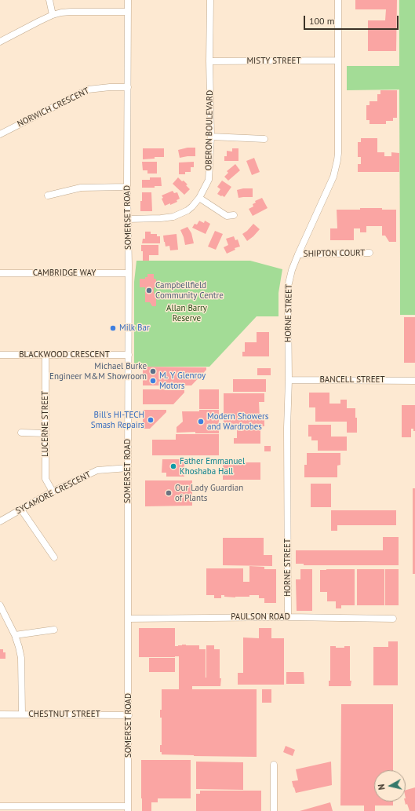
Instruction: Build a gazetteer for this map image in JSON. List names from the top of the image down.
{
  "streets": {
    "street": [
      "MISTY STREET",
      "NORWICH CRESCENT",
      "OBERON BOULEVARD",
      "SOMERSET ROAD",
      "SHIPTON COURT",
      "CAMBRIDGE WAY",
      "HORNE STREET",
      "BLACKWOOD CRESCENT",
      "BANCELL STREET",
      "LUCERNE STREET",
      "SYCAMORE CRESCENT",
      "PAULSON ROAD",
      "CHESTNUT STREET"
    ]
  },
  "crossings": [
    ["MISTY STREET", "OBERON BOULEVARD"],
    ["MISTY STREET", "HORNE STREET"],
    ["NORWICH CRESCENT", "SOMERSET ROAD"],
    ["OBERON BOULEVARD", "SOMERSET ROAD"],
    ["SOMERSET ROAD", "CAMBRIDGE WAY"],
    ["SOMERSET ROAD", "BLACKWOOD CRESCENT"],
    ["SOMERSET ROAD", "SYCAMORE CRESCENT"],
    ["SOMERSET ROAD", "PAULSON ROAD"],
    ["SOMERSET ROAD", "CHESTNUT STREET"],
    ["SHIPTON COURT", "HORNE STREET"],
    ["HORNE STREET", "BANCELL STREET"],
    ["HORNE STREET", "PAULSON ROAD"],
    ["BLACKWOOD CRESCENT", "LUCERNE STREET"],
    ["LUCERNE STREET", "SYCAMORE CRESCENT"]
  ],
  "parks": ["Allan Barry Reserve"],
  "places": [
    "Campbellfield Community Centre",
    "Milk Bar",
    "Michael Burke Engineer M&M Showroom",
    "M. Y Glenroy Motors",
    "Bill's HI-TECH Smash Repairs",
    "Modern Showers and Wardrobes",
    "Father Emmanuel Khoshaba Hall",
    "Our Lady Guardian of Plants"
  ],
  "scale_bar": "100 m",
  "north": "left"
}
